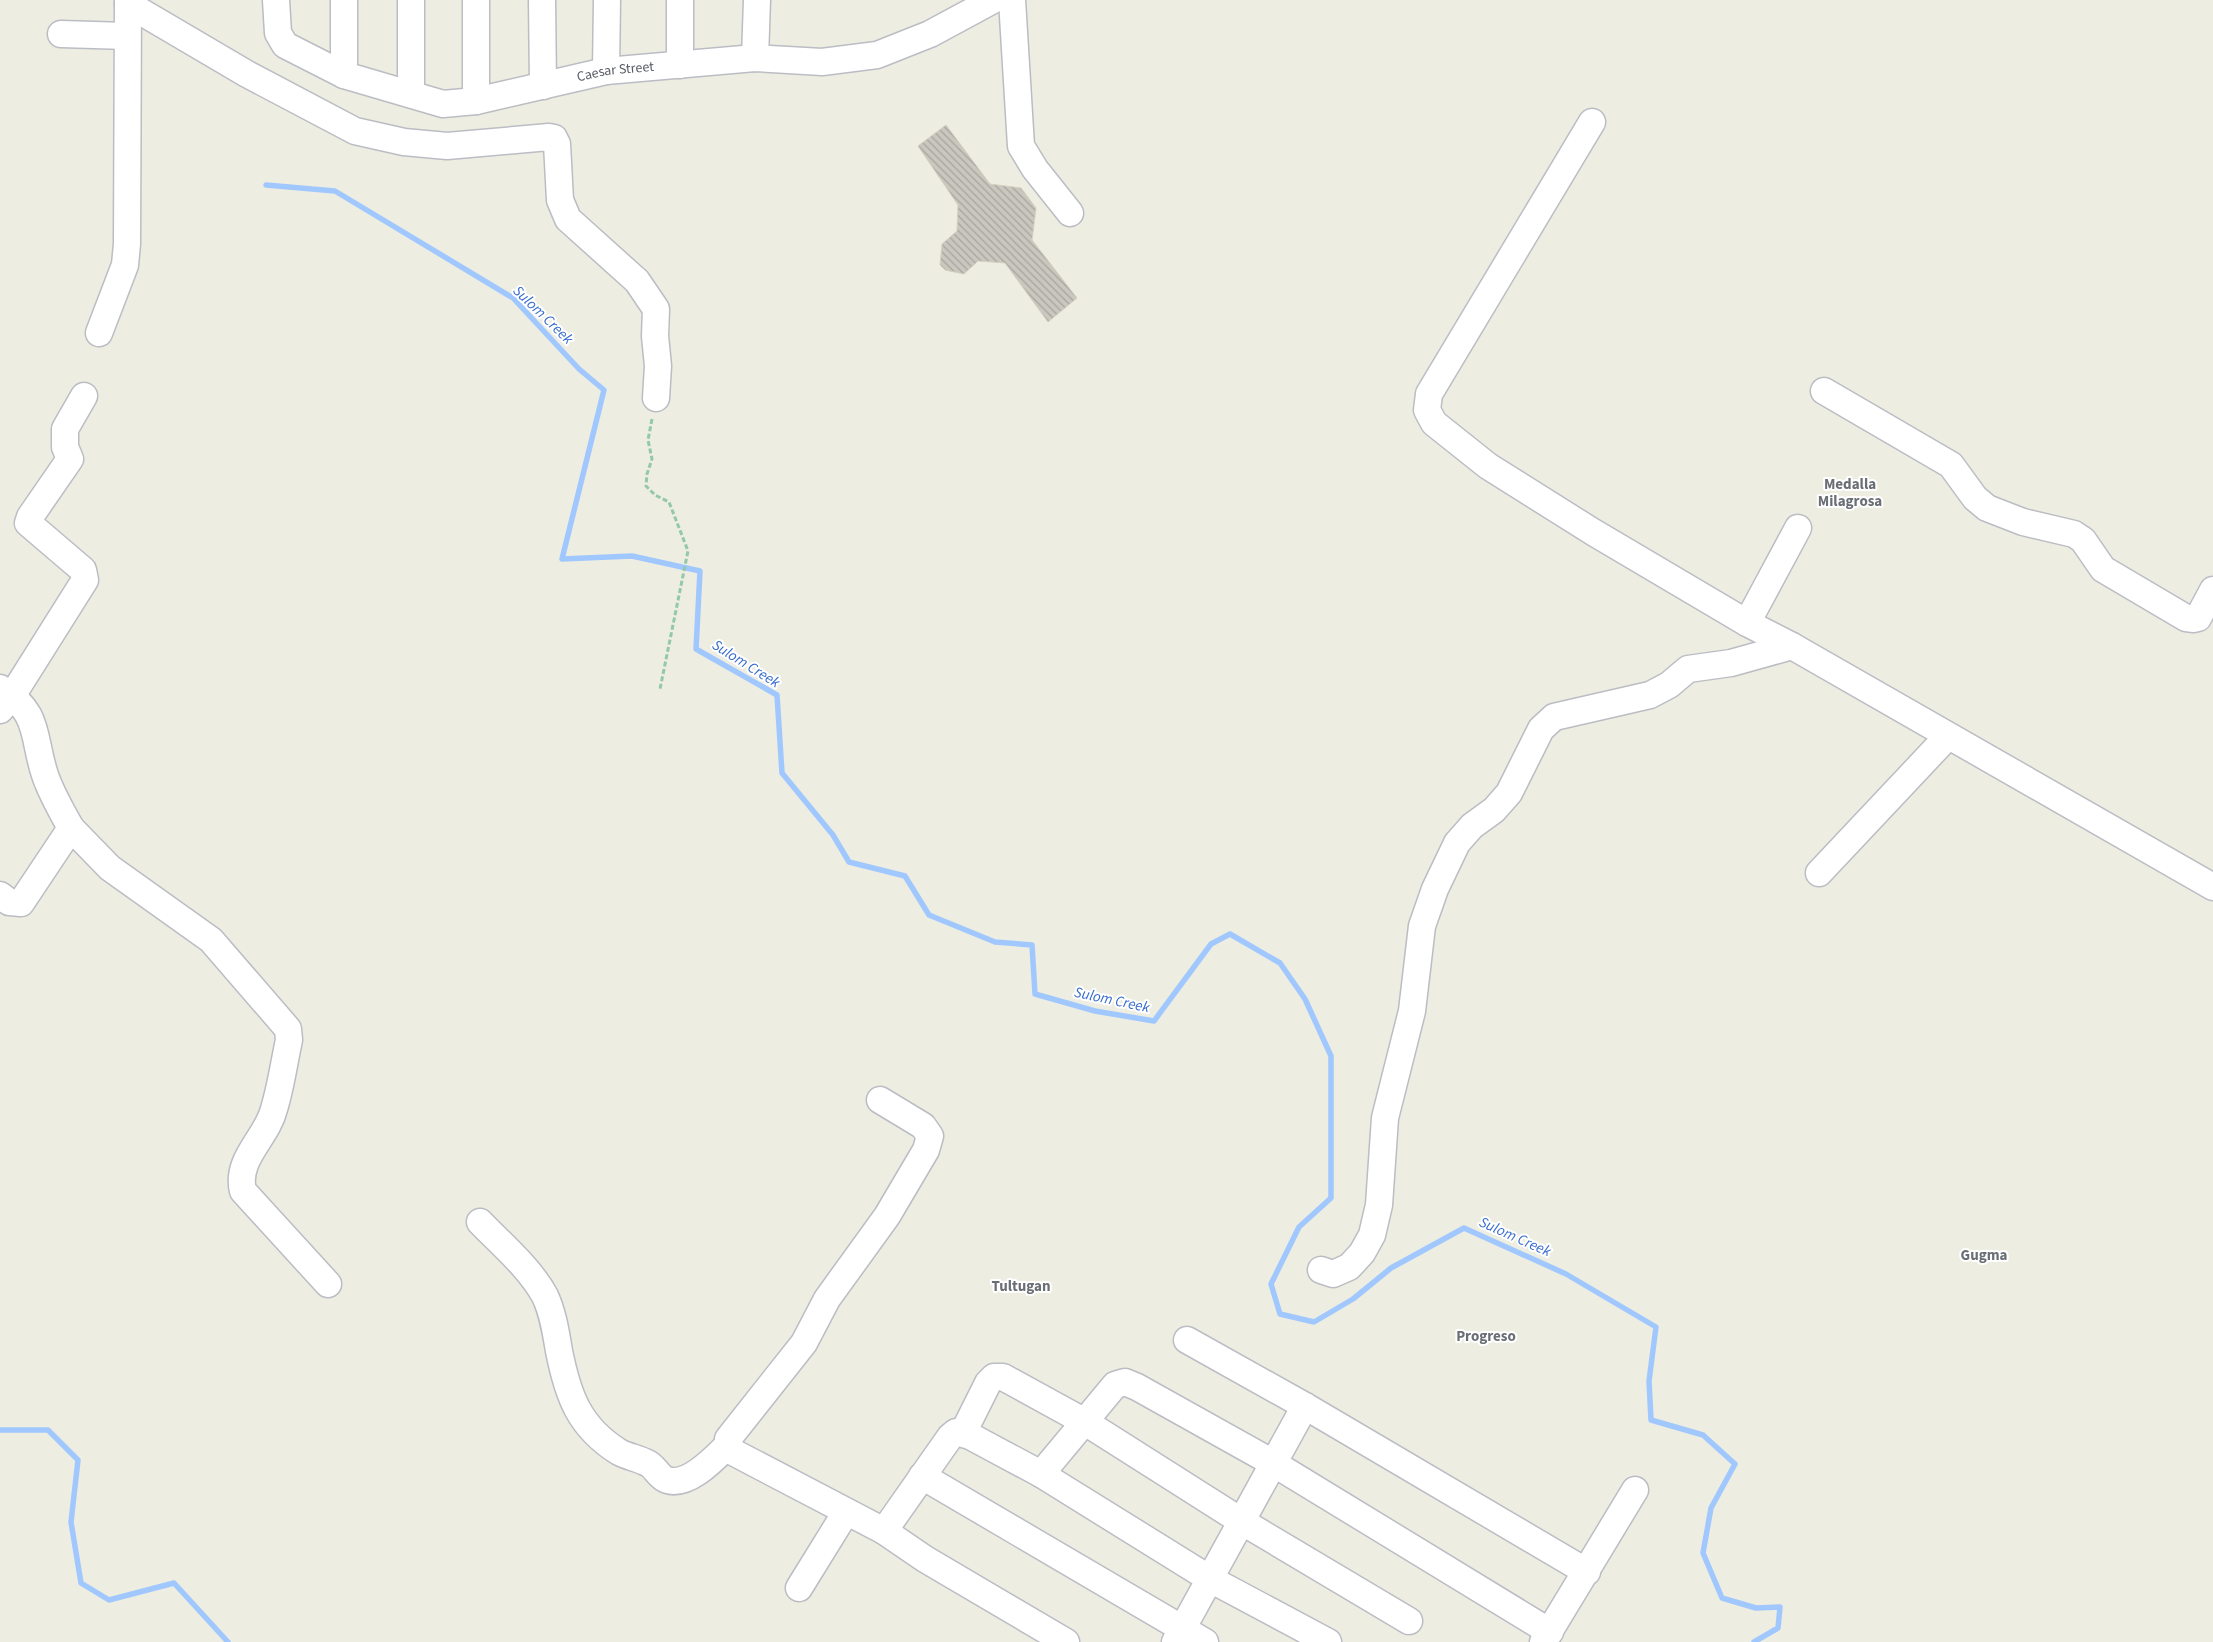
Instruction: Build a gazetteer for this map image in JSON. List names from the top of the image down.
{
  "streets": {
    "street": ["Caesar Street"]
  },
  "districts": [
    "Medalla Milagrosa",
    "Gugma",
    "Tultugan",
    "Progreso"
  ],
  "water": ["Sulom Creek"]
}
